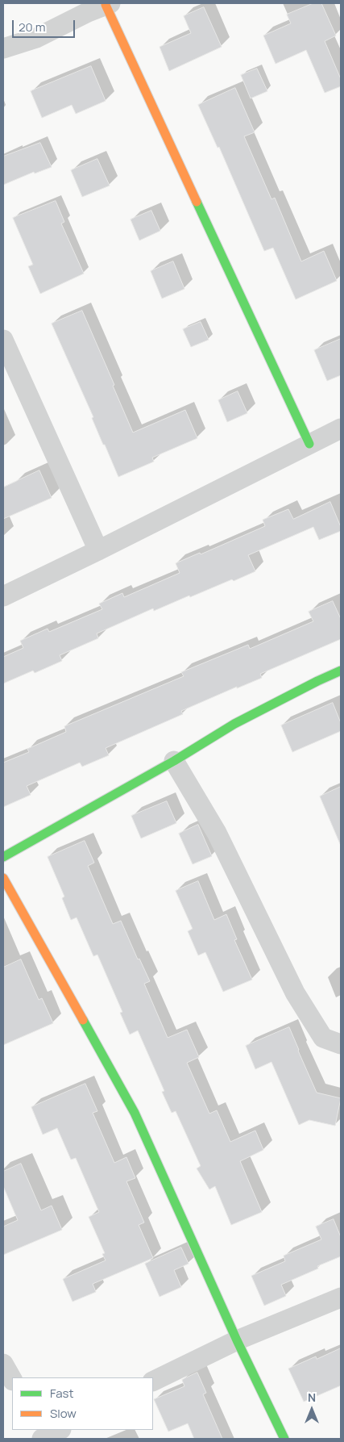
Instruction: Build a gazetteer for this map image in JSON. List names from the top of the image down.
{
  "legend": ["Fast", "Slow"],
  "scale_bar": "20 m",
  "north": "top"
}
